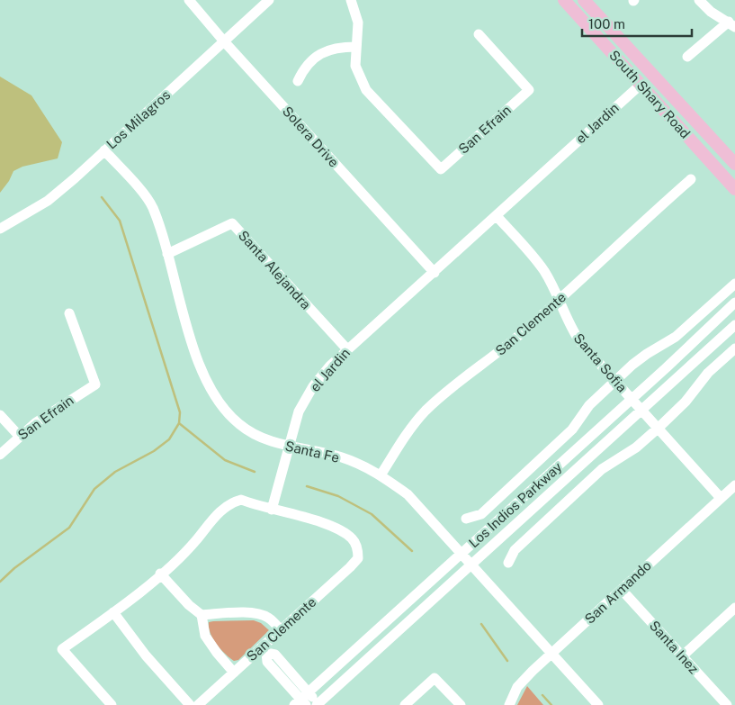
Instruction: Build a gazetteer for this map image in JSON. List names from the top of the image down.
{
  "streets": {
    "main road": ["South Shary Road"],
    "street": [
      "Los Milagros",
      "el Jardin",
      "San Efrain",
      "Solera Drive",
      "Santa Alejandra",
      "San Clemente",
      "Santa Sofia",
      "Santa Fe",
      "Los Indios Parkway",
      "San Armando",
      "Santa Inez"
    ]
  },
  "crossings": [
    ["South Shary Road", "el Jardin"],
    ["Los Milagros", "Solera Drive"],
    ["Los Milagros", "Santa Fe"],
    ["el Jardin", "Solera Drive"],
    ["el Jardin", "Santa Alejandra"],
    ["el Jardin", "San Clemente"],
    ["el Jardin", "Santa Sofia"],
    ["el Jardin", "Santa Fe"],
    ["Santa Alejandra", "Santa Fe"],
    ["San Clemente", "Santa Sofia"],
    ["San Clemente", "Santa Fe"],
    ["Santa Sofia", "Los Indios Parkway"],
    ["Santa Sofia", "San Armando"],
    ["Santa Fe", "Los Indios Parkway"],
    ["Santa Fe", "San Armando"],
    ["San Armando", "Santa Inez"]
  ],
  "scale_bar": "100 m"
}
